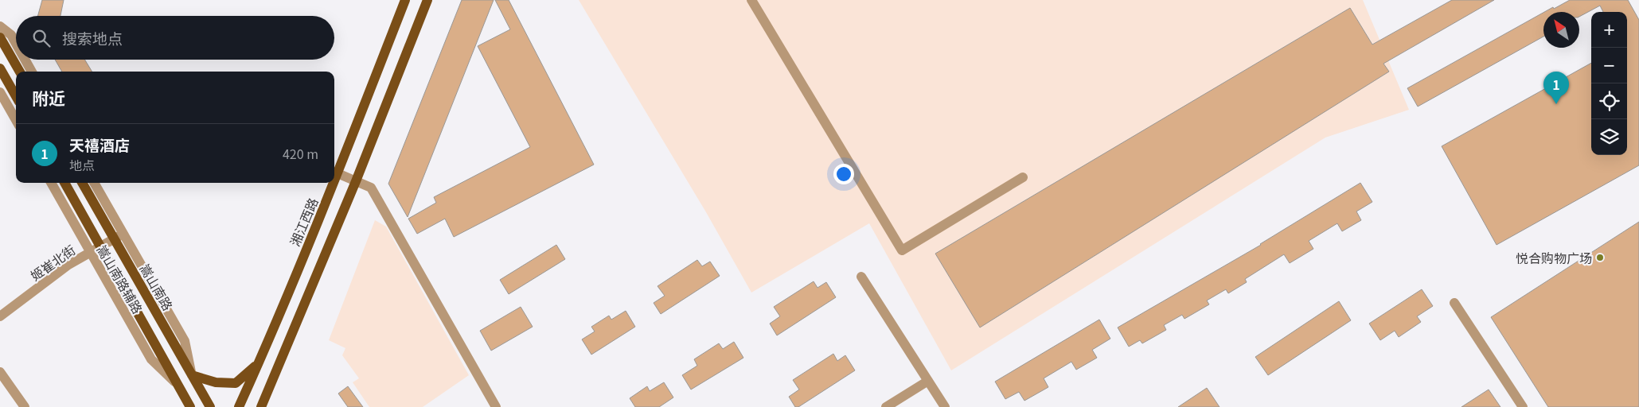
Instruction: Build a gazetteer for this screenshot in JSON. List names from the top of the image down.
{
  "streets": {
    "main road": ["湘江西路", "嵩山南路"],
    "street": ["姬崔北街", "嵩山南路辅路"]
  },
  "crossings": [
    ["姬崔北街", "嵩山南路辅路"],
    ["姬崔北街", "嵩山南路"],
    ["嵩山南路辅路", "嵩山南路"]
  ],
  "places": ["悦合购物广场"],
  "north": "top left",
  "page": {
    "map_buttons": ["+", "−"],
    "search": "搜索地点",
    "pins": "1",
    "heading": "附近",
    "list": [
      {
        "mark": "1",
        "name": "天禧酒店",
        "note": "地点",
        "value": "420 m"
      }
    ]
  }
}
